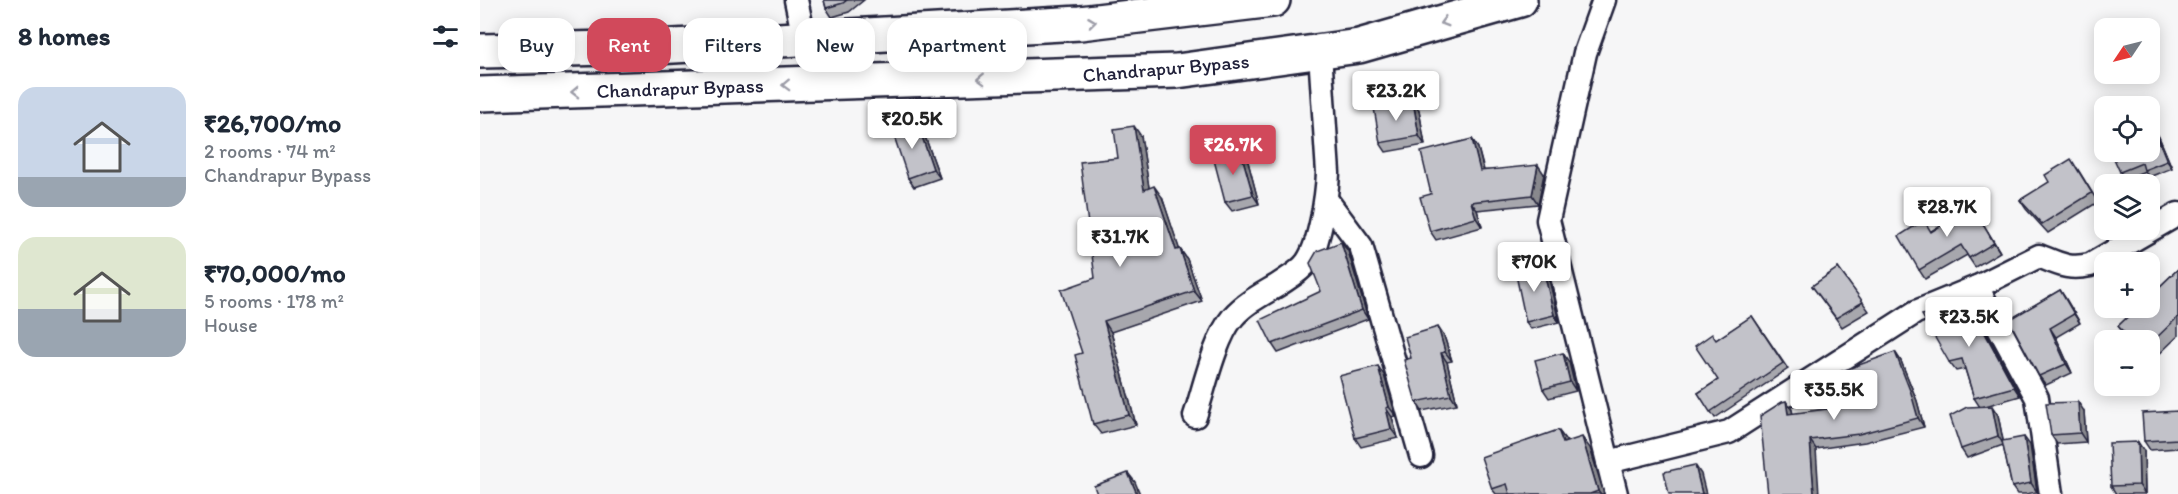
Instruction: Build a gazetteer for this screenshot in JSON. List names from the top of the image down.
{
  "streets": {
    "highway": ["Chandrapur Bypass"]
  },
  "north": "bottom left",
  "page": {
    "heading": "8 homes",
    "map_buttons": ["+", "−"],
    "chip": [
      "Buy",
      "Rent",
      "Filters",
      "New",
      "Apartment"
    ],
    "price": [
      "₹23.2K",
      "₹20.5K",
      "₹26.7K",
      "₹28.7K",
      "₹31.7K",
      "₹70K",
      "₹23.5K",
      "₹35.5K"
    ],
    "list": [
      {
        "name": "₹26,700/mo",
        "note": "2 rooms · 74 m² · Chandrapur Bypass"
      },
      {
        "name": "₹70,000/mo",
        "note": "5 rooms · 178 m² · House"
      }
    ]
  }
}
